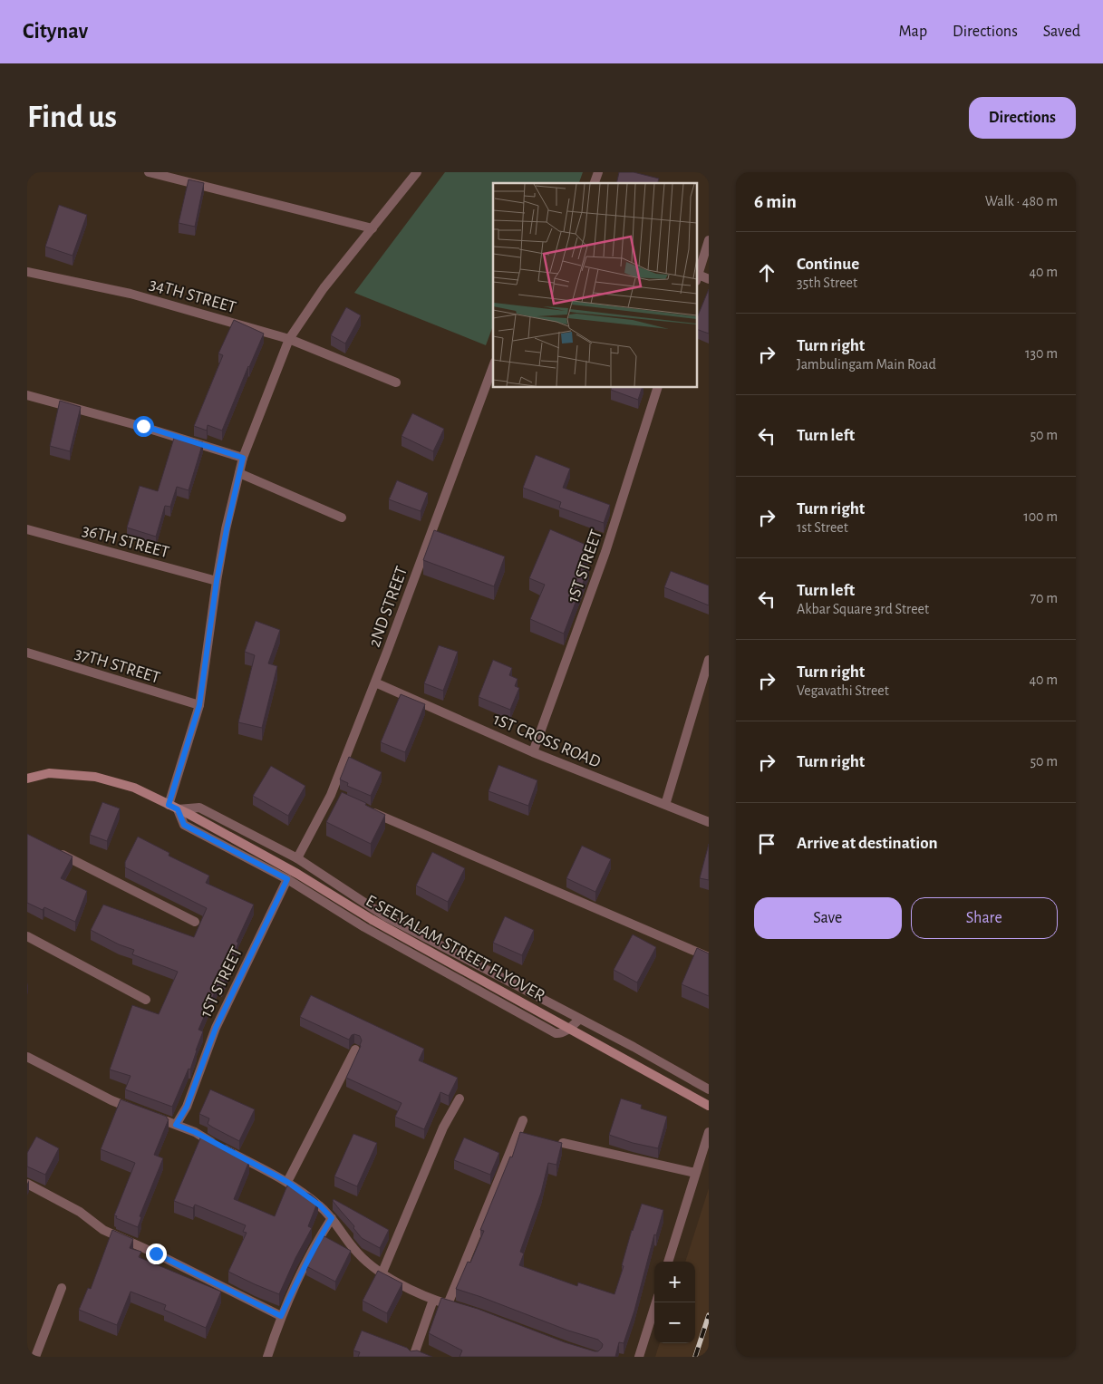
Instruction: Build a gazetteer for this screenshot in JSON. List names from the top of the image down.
{
  "streets": {
    "main road": ["E SEEYALAM STREET FLYOVER"],
    "street": [
      "34TH STREET",
      "36TH STREET",
      "1ST STREET",
      "2ND STREET",
      "37TH STREET",
      "1ST CROSS ROAD"
    ]
  },
  "crossings": [
    ["1ST STREET", "1ST CROSS ROAD"],
    ["2ND STREET", "1ST CROSS ROAD"]
  ],
  "page": {
    "header": "Citynav",
    "nav": ["Map", "Directions", "Saved"],
    "buttons": [
      "Directions",
      ["Save", "Share"]
    ],
    "title": "Find us",
    "heading": ["6 min", "Walk · 480 m"],
    "list": [
      ["Continue", "35th Street", "40 m"],
      ["Turn right", "Jambulingam Main Road", "130 m"],
      ["Turn left", "50 m"],
      ["Turn right", "1st Street", "100 m"],
      ["Turn left", "Akbar Square 3rd Street", "70 m"],
      ["Turn right", "Vegavathi Street", "40 m"],
      ["Turn right", "50 m"],
      "Arrive at destination"
    ],
    "map_buttons": ["+", "−"]
  }
}
